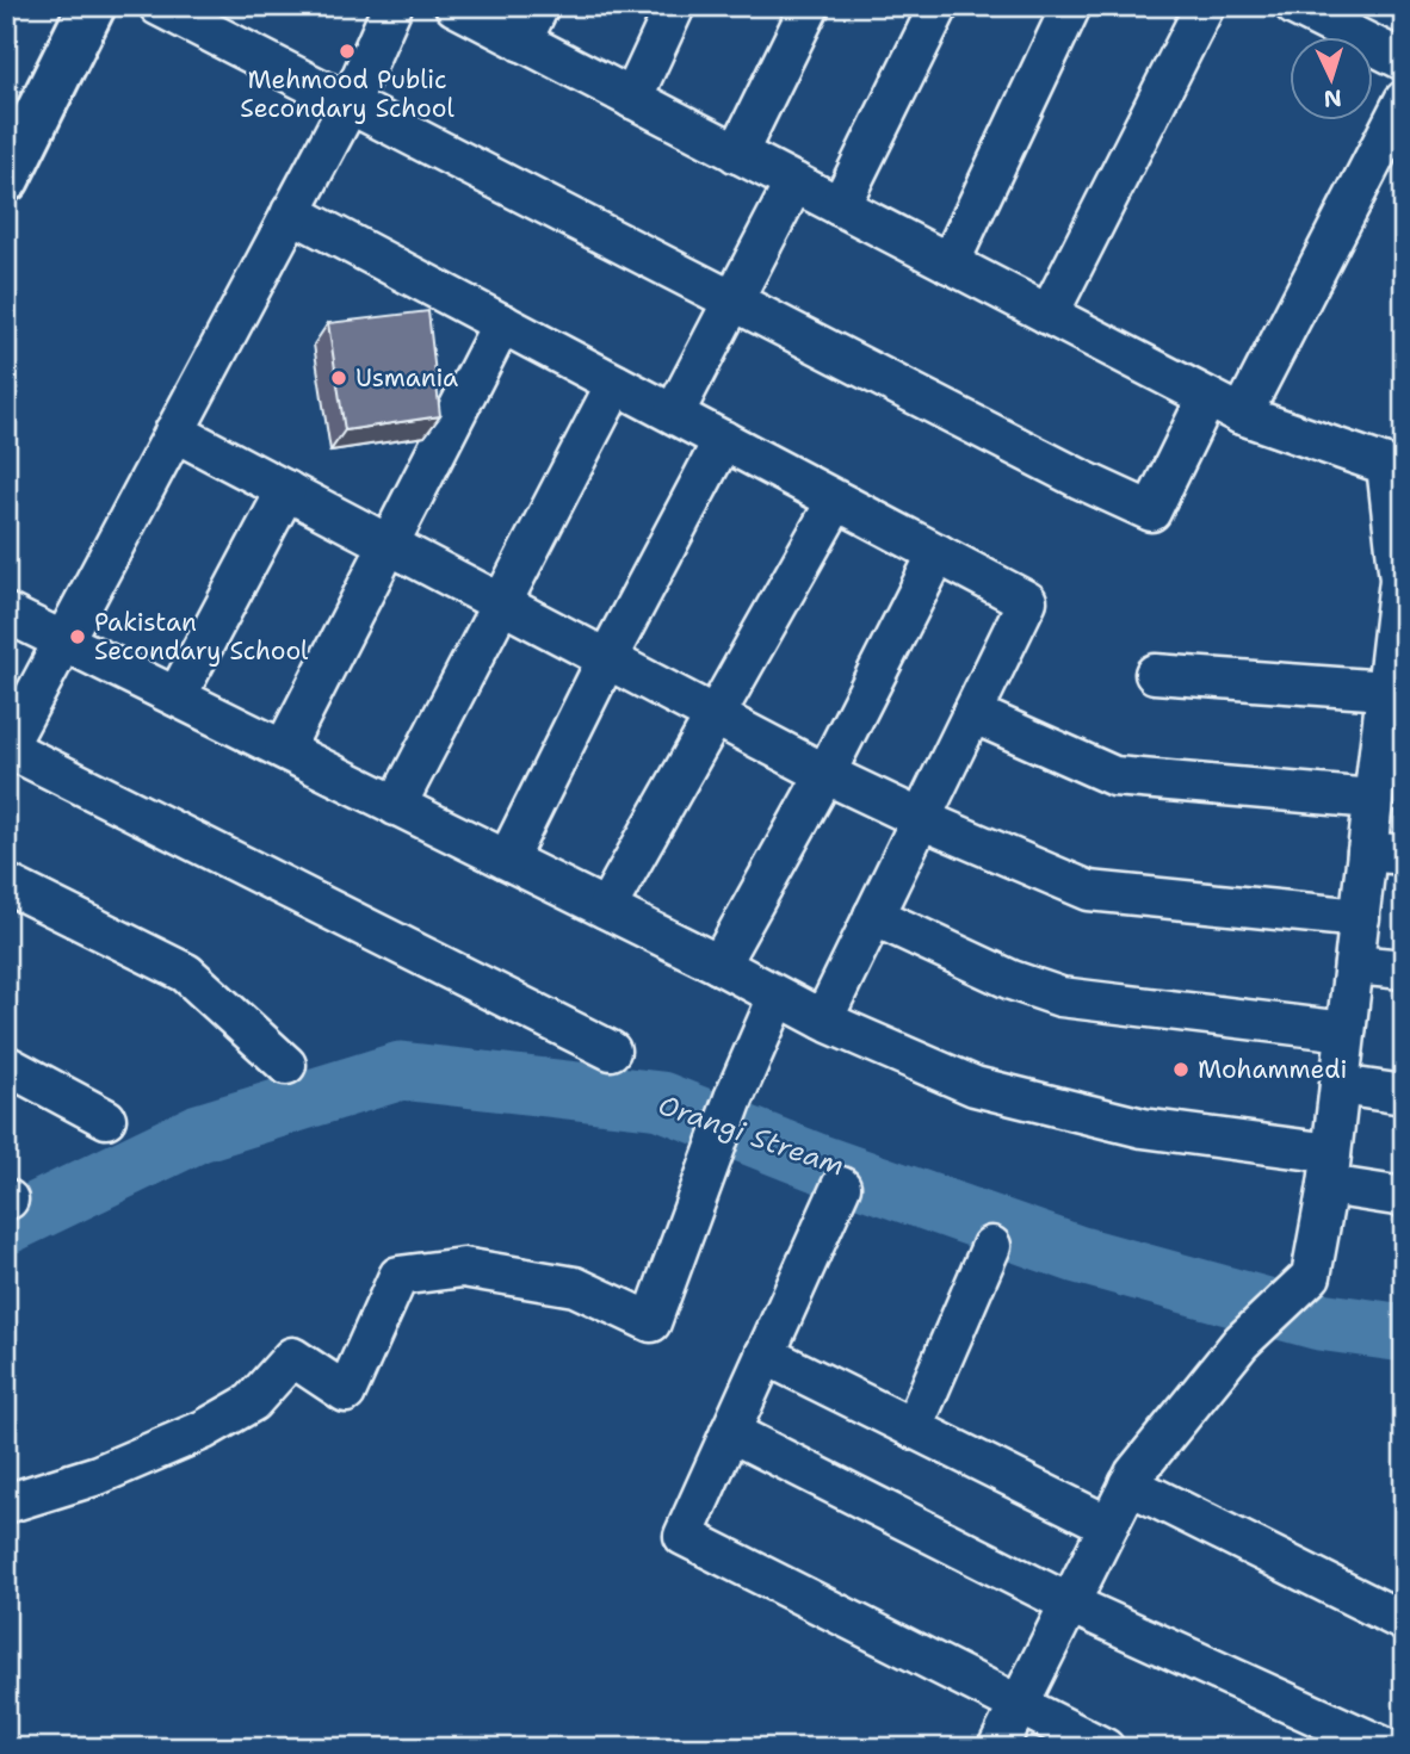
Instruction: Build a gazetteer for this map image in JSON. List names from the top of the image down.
{
  "water": ["Orangi Stream"],
  "places": [
    "Mehmood Public Secondary School",
    "Usmania",
    "Pakistan Secondary School",
    "Mohammedi"
  ],
  "north": "bottom"
}
